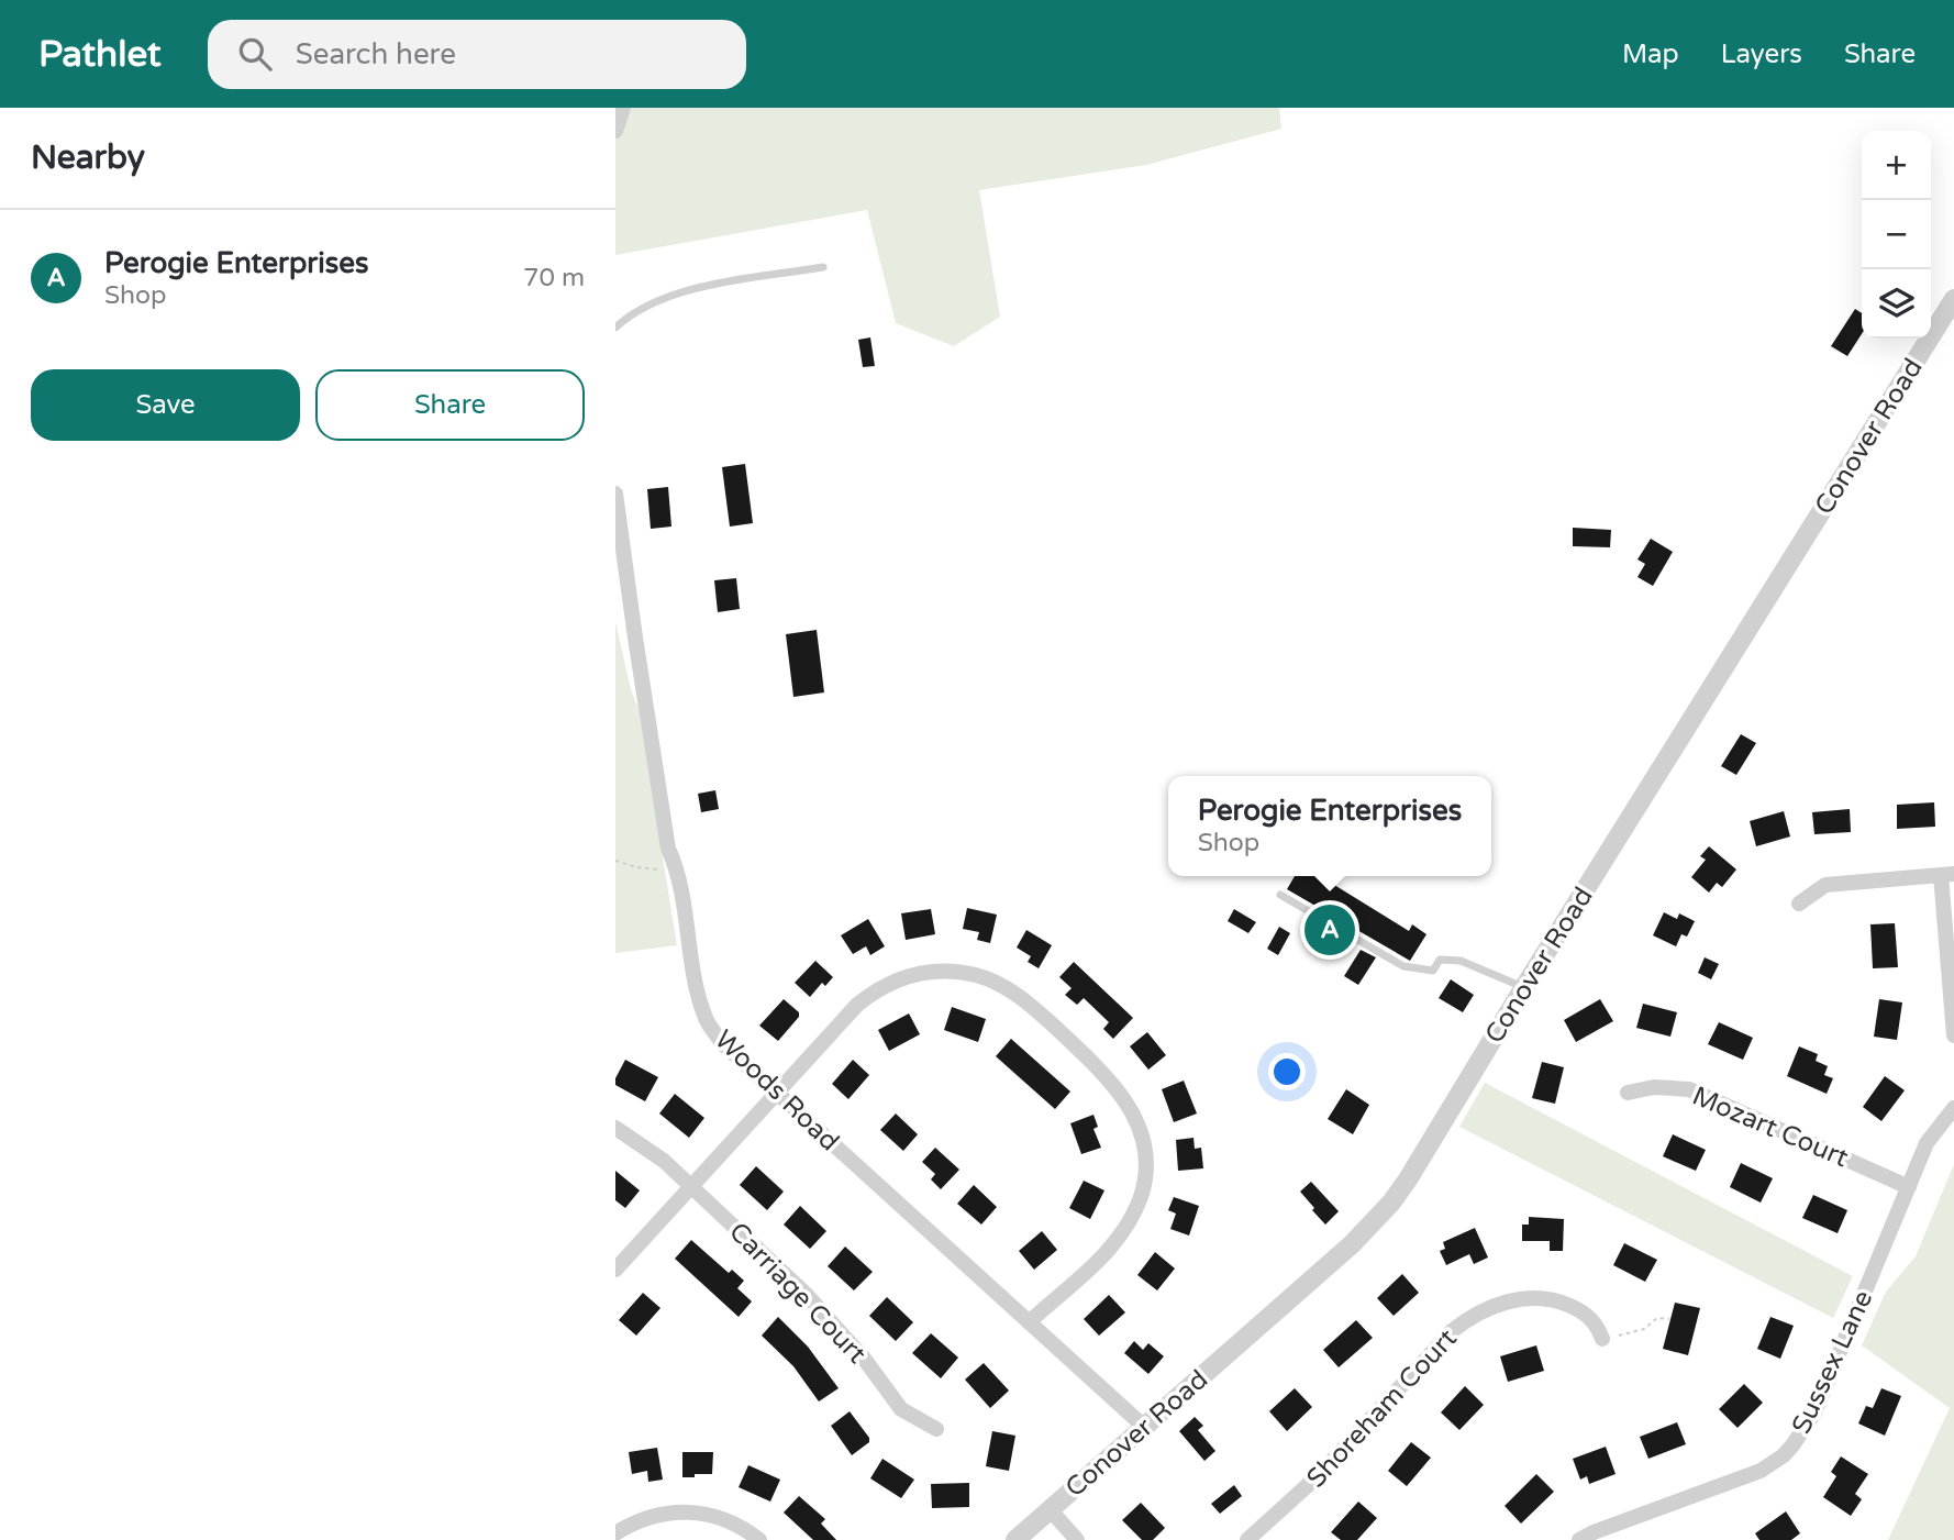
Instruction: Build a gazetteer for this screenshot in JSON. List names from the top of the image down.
{
  "streets": {
    "street": [
      "Conover Road",
      "Woods Road",
      "Mozart Court",
      "Carriage Court",
      "Sussex Lane",
      "Shoreham Court"
    ]
  },
  "crossings": [
    ["Conover Road", "Woods Road"],
    ["Mozart Court", "Sussex Lane"]
  ],
  "page": {
    "header": "Pathlet",
    "search": "Search here",
    "nav": ["Map", "Layers", "Share"],
    "heading": "Nearby",
    "map_buttons": ["+", "−"],
    "list": [
      {
        "mark": "A",
        "name": "Perogie Enterprises",
        "note": "Shop",
        "value": "70 m"
      }
    ],
    "buttons": ["Save", "Share"],
    "popup": ["Perogie Enterprises", "Shop"],
    "pins": "A"
  }
}
